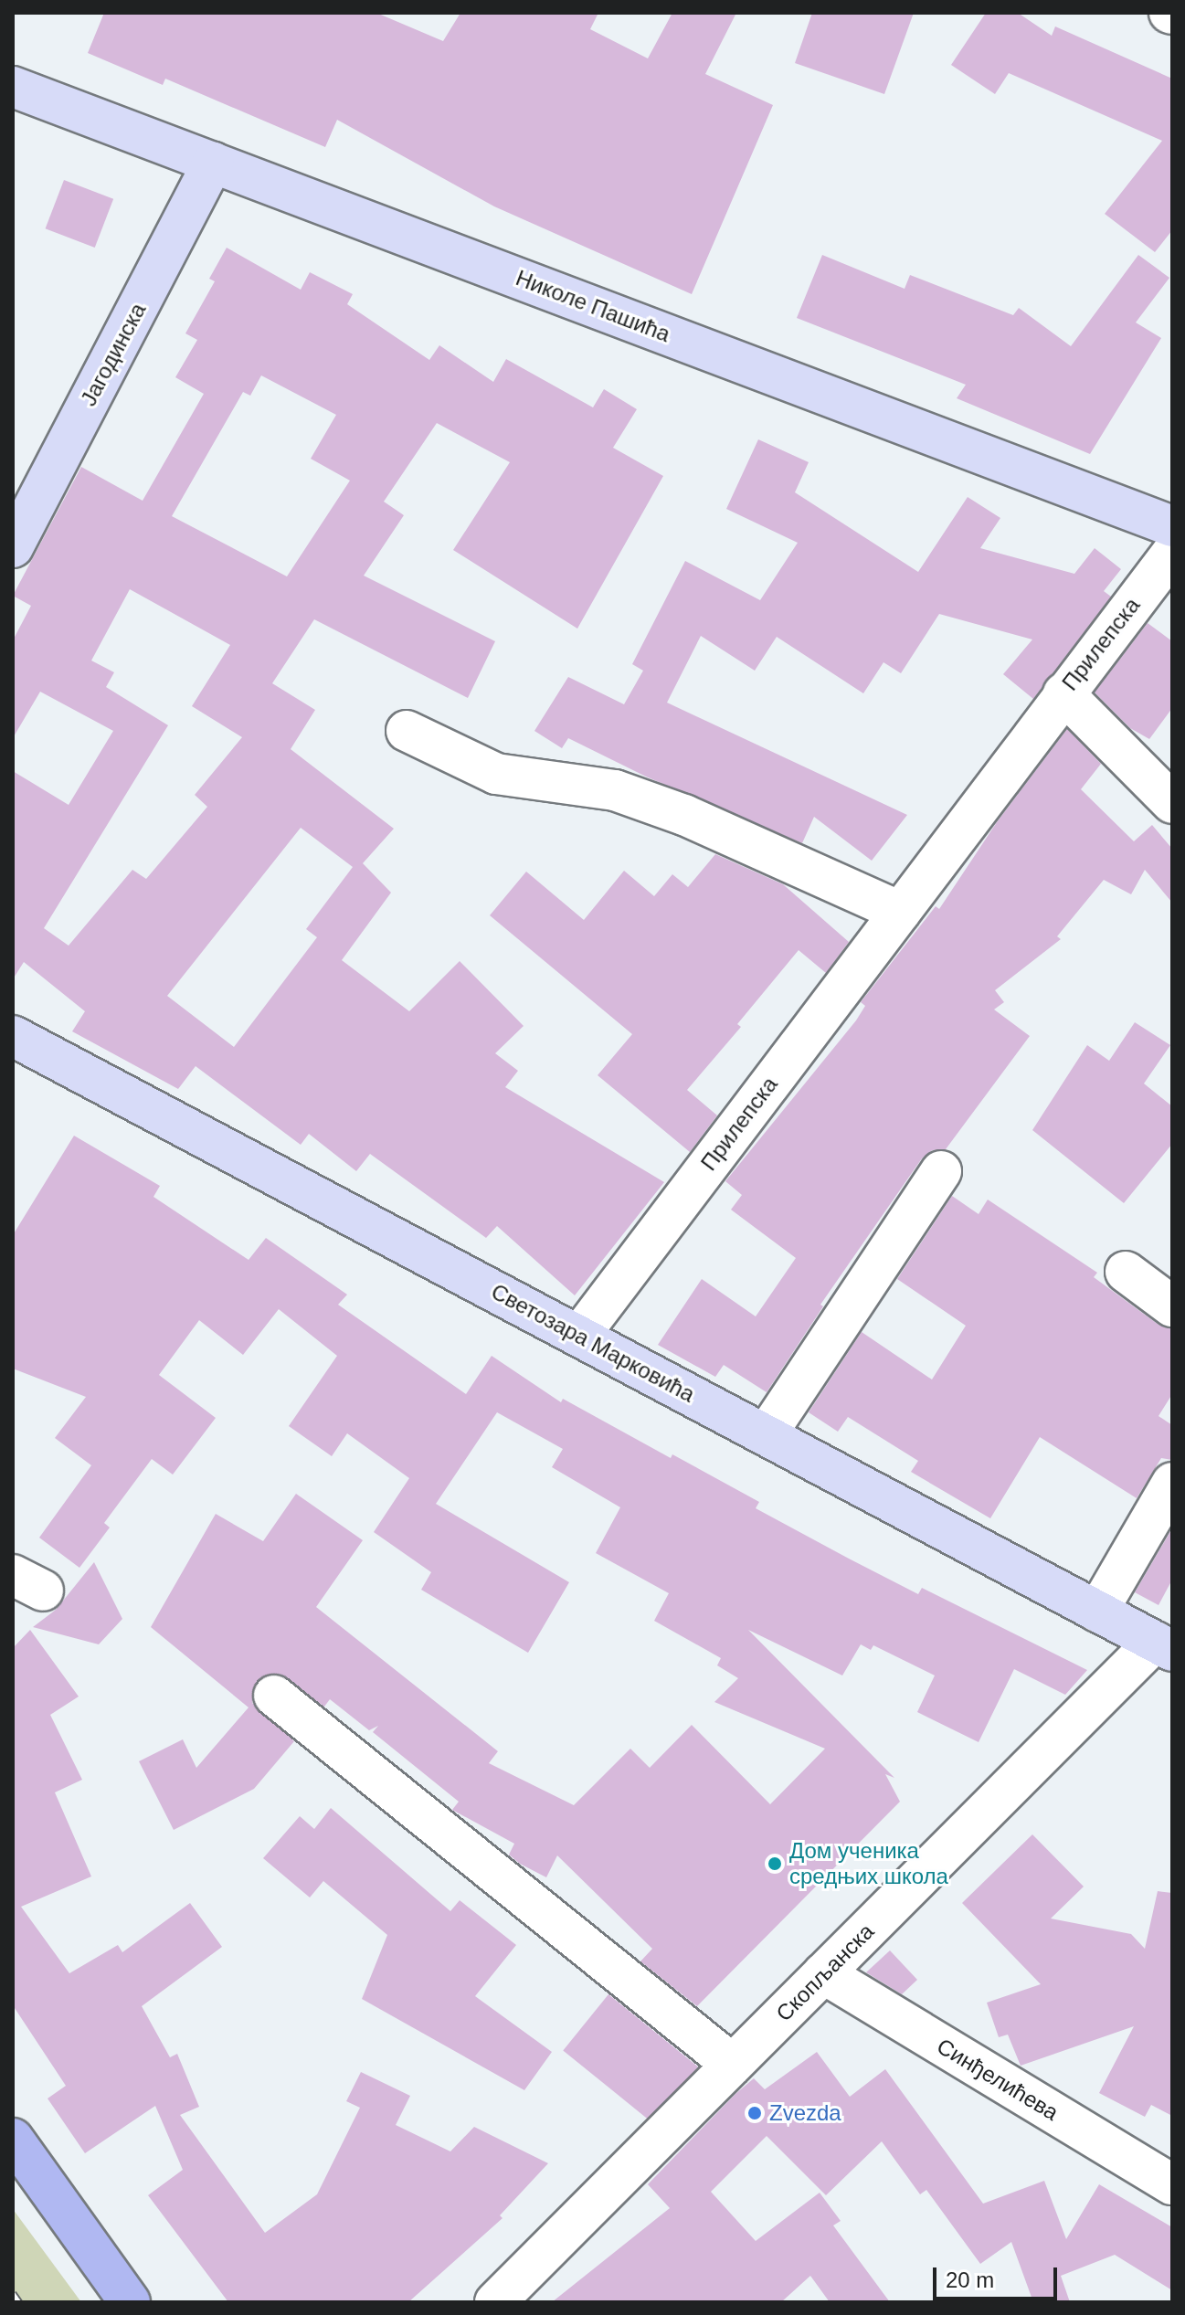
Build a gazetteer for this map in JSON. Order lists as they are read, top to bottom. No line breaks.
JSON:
{"streets":{"street":["Николе Пашића","Јагодинска","Прилепска","Светозара Марковића","Скопљанска","Синђелићева"]},"crossings":[["Николе Пашића","Јагодинска"],["Прилепска","Светозара Марковића"],["Светозара Марковића","Скопљанска"],["Скопљанска","Синђелићева"]],"places":["Дом ученика средњих школа","Zvezda"],"scale_bar":"20 m"}
